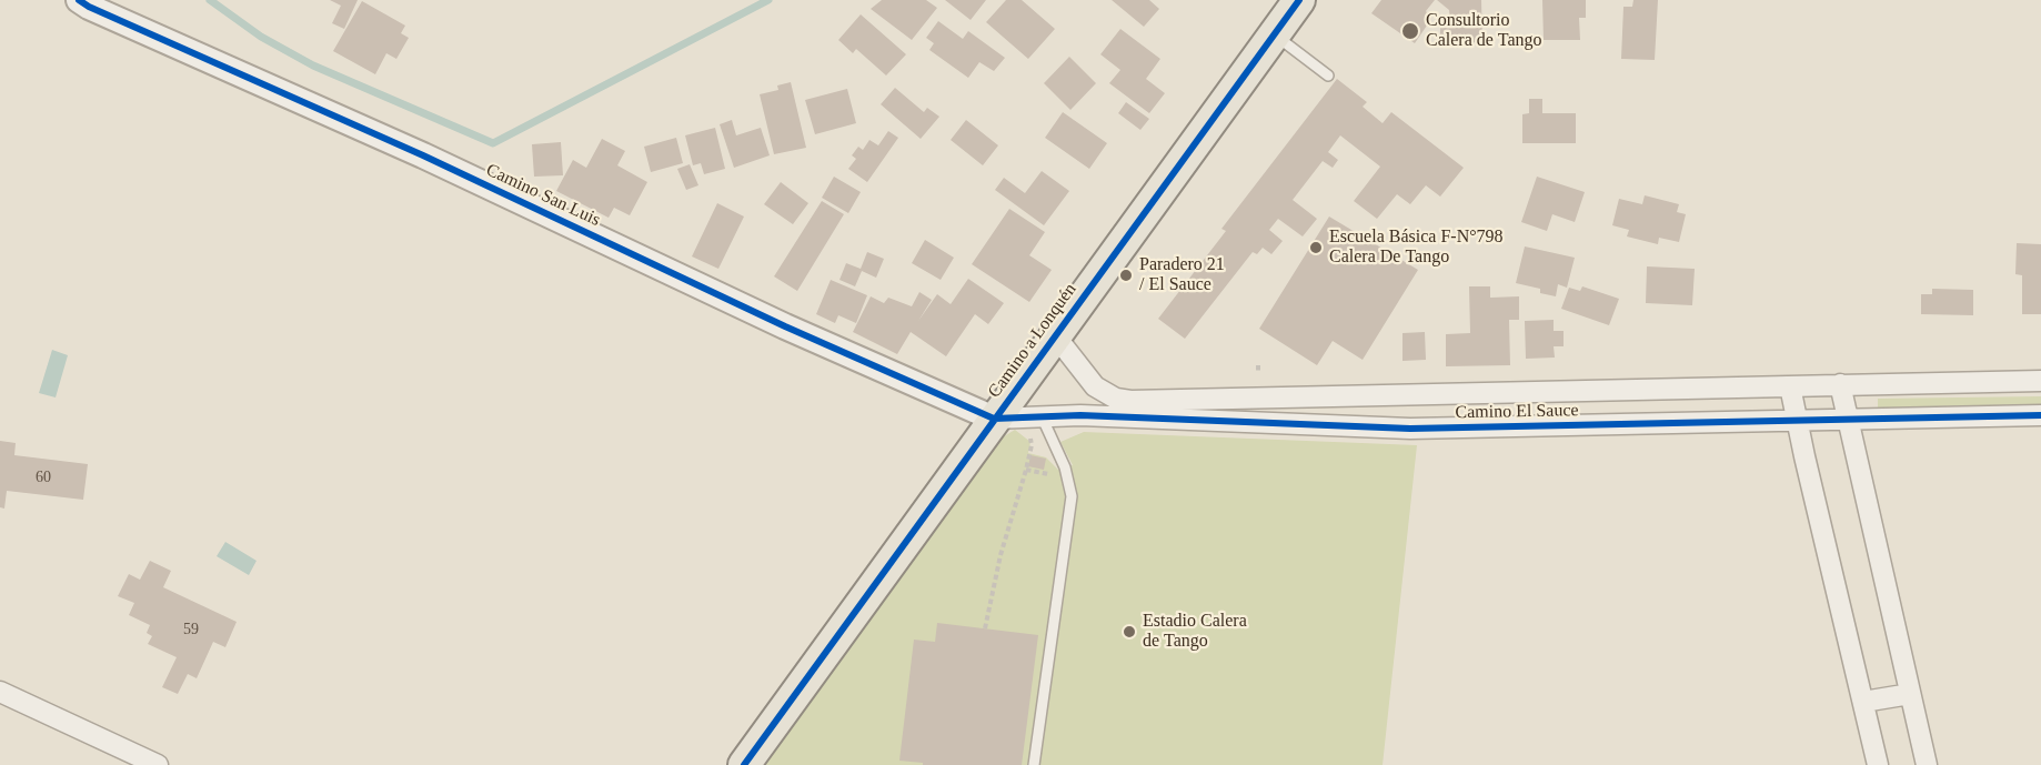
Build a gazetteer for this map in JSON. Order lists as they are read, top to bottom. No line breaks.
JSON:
{"streets":{"main road":["Camino a Lonquén"],"street":["Camino San Luis","Camino El Sauce"]},"crossings":[["Camino San Luis","Camino a Lonquén"],["Camino San Luis","Camino El Sauce"],["Camino a Lonquén","Camino El Sauce"]],"places":["Consultorio Calera de Tango","Escuela Básica F-N°798 Calera De Tango","Paradero 21 / El Sauce","Estadio Calera de Tango"],"house_numbers":["60","59"]}
